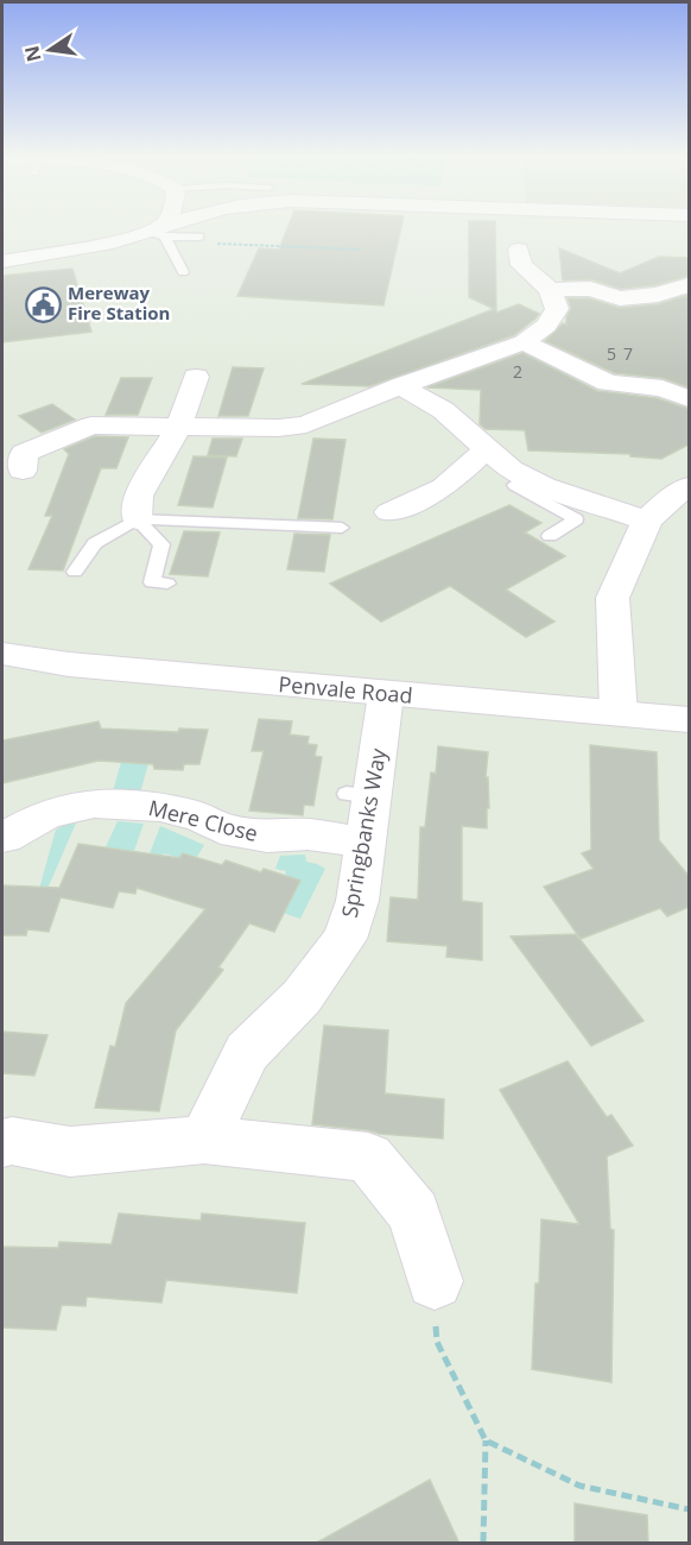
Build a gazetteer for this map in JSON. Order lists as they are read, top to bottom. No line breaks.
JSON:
{"streets":{"street":["Penvale Road","Mere Close","Springbanks Way"]},"crossings":[["Penvale Road","Springbanks Way"],["Mere Close","Springbanks Way"]],"places":{"public building":["Mereway Fire Station"]},"house_numbers":["5","7","2"],"north":"left"}
